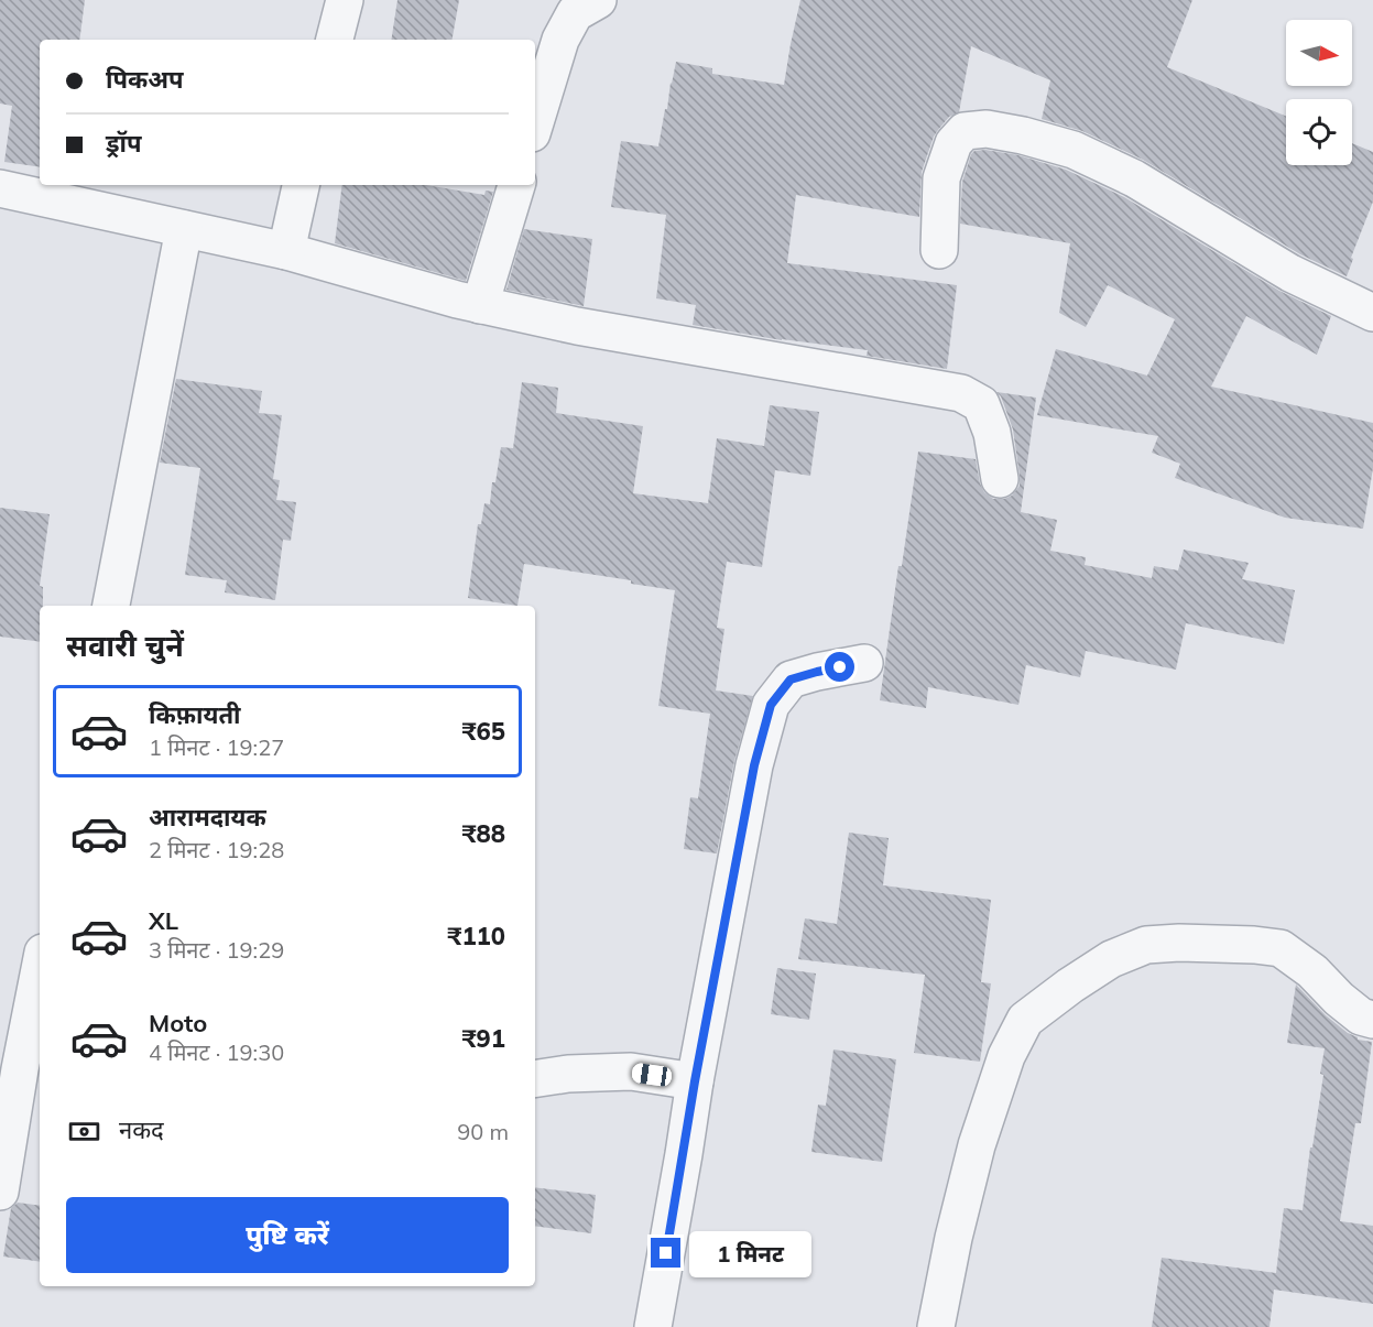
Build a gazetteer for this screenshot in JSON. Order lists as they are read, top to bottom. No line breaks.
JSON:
{"north":"right","page":{"banner":["पिकअप","ड्रॉप"],"heading":"सवारी चुनें","list":[{"name":"किफ़ायती","note":"1 मिनट · 19:27","value":"₹65"},{"name":"आरामदायक","note":"2 मिनट · 19:28","value":"₹88"},{"name":"XL","note":"3 मिनट · 19:29","value":"₹110"},{"name":"Moto","note":"4 मिनट · 19:30","value":"₹91"}],"pay":["नकद","90 m"],"buttons":"पुष्टि करें","bubble":"1 मिनट"}}
